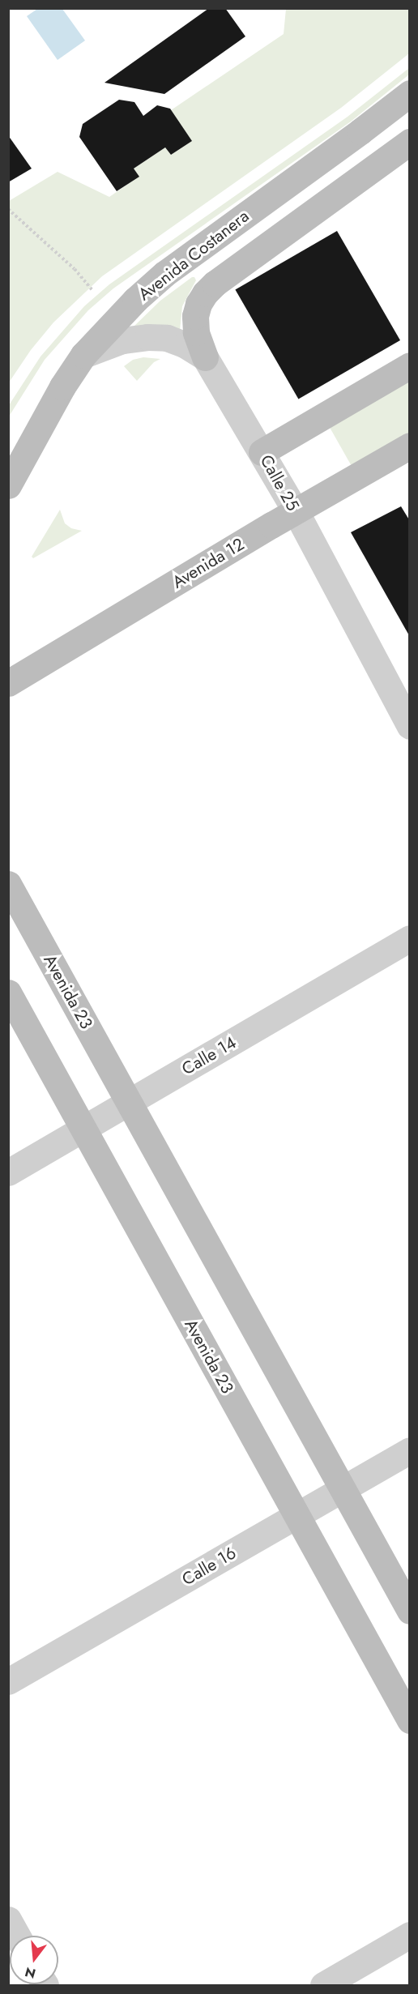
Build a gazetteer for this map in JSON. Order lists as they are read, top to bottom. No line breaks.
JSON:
{"streets":{"main road":["Avenida Costanera","Avenida 12","Avenida 23"],"street":["Calle 25","Calle 14","Calle 16"]},"crossings":[["Avenida Costanera","Calle 25"],["Calle 25","Avenida 12"],["Avenida 23","Calle 14"],["Avenida 23","Calle 16"]],"north":"bottom"}
